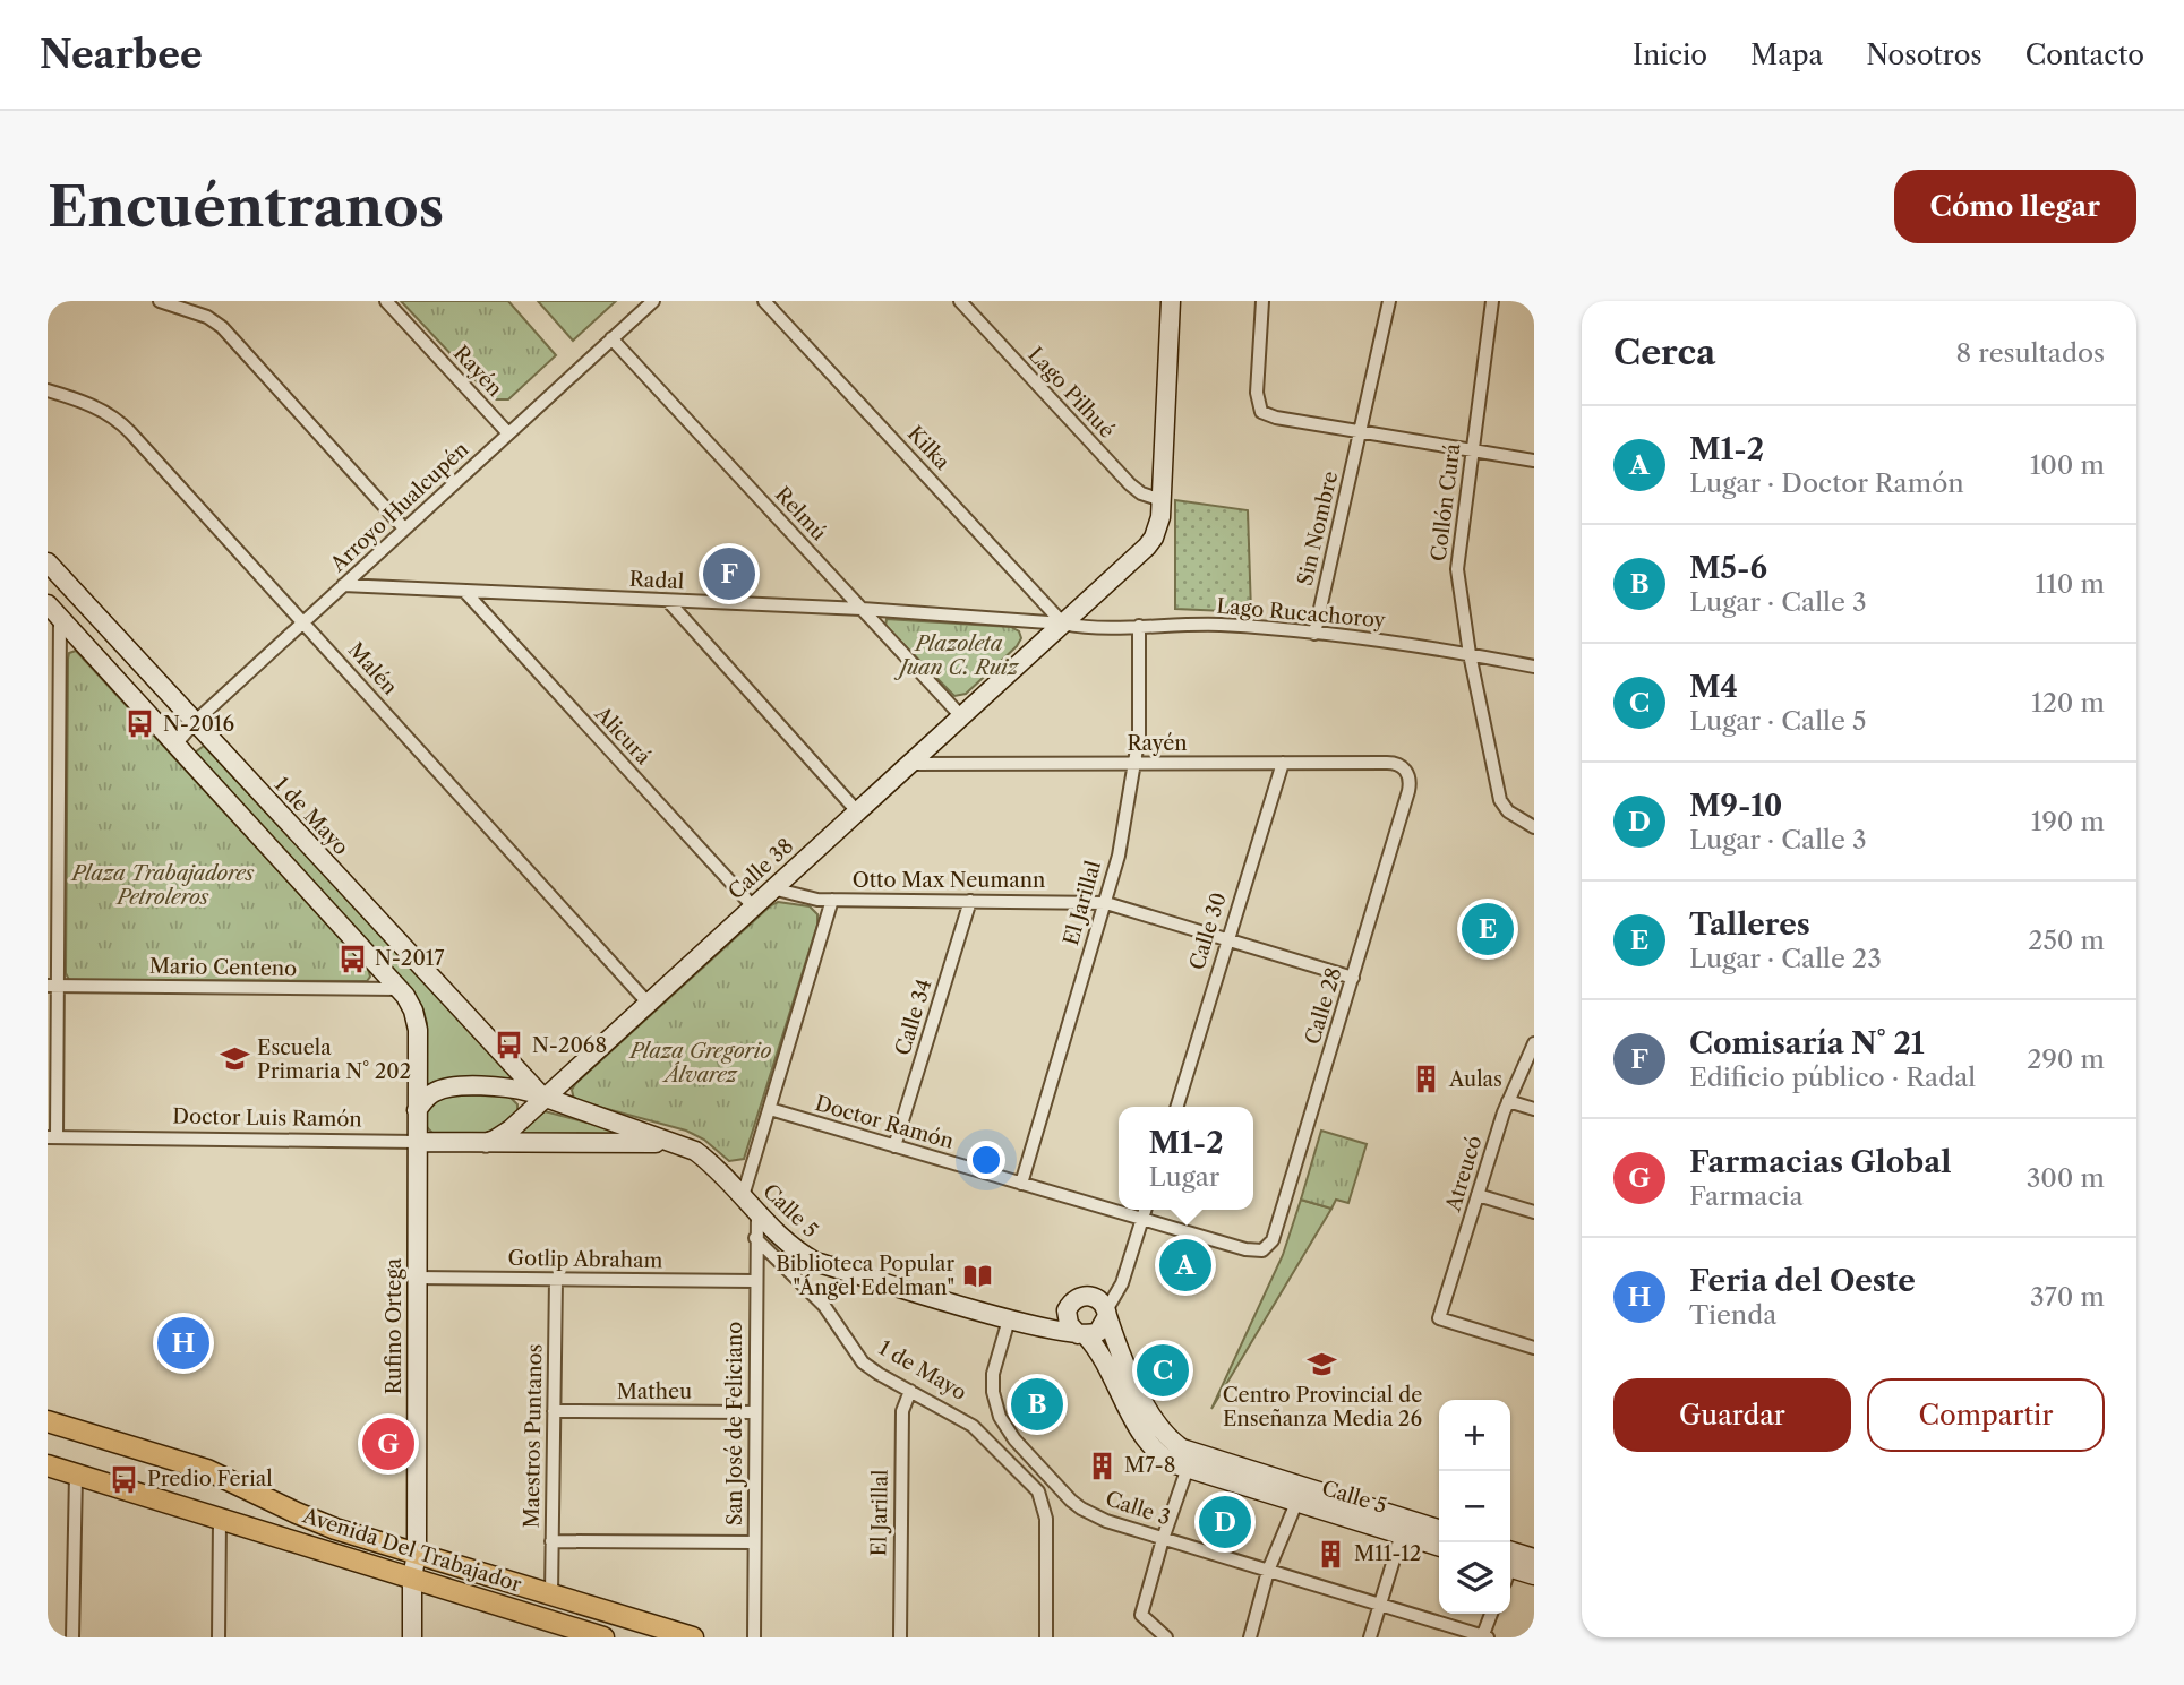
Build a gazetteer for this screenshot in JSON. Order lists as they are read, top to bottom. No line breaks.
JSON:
{"streets":{"main road":["Avenida Del Trabajador"],"street":["Rayén","Lago Pilhué","Kilka","Collón Curá","Arroyo Hualcupén","Relmú","Sin Nombre","Radal","Lago Rucachoroy","Malén","Alicurá","1 de Mayo","Calle 38","Otto Max Neumann","El Jarillal","Calle 30","Mario Centeno","Calle 28","Calle 34","Doctor Luis Ramón","Doctor Ramón","Atreucó","Calle 5","Gotlip Abraham","Rufino Ortega","Matheu","San José de Feliciano","Maestros Puntanos","Calle 3"]},"crossings":[["Rayén","Arroyo Hualcupén"],["Rayén","Calle 38"],["Rayén","El Jarillal"],["Rayén","Calle 30"],["Rayén","Calle 28"],["Kilka","Radal"],["Kilka","Lago Rucachoroy"],["Kilka","Calle 38"],["Collón Curá","Lago Rucachoroy"],["Arroyo Hualcupén","Relmú"],["Arroyo Hualcupén","Radal"],["Arroyo Hualcupén","Malén"],["Arroyo Hualcupén","1 de Mayo"],["Relmú","Radal"],["Relmú","Calle 38"],["Sin Nombre","Lago Rucachoroy"],["Radal","Lago Rucachoroy"],["Radal","Alicurá"],["Radal","Calle 38"],["Lago Rucachoroy","Calle 38"],["Lago Rucachoroy","El Jarillal"],["Malén","Calle 38"],["Alicurá","Calle 38"],["1 de Mayo","Calle 38"],["1 de Mayo","El Jarillal"],["1 de Mayo","Calle 5"],["1 de Mayo","San José de Feliciano"],["Calle 38","Otto Max Neumann"],["Calle 38","Doctor Luis Ramón"],["Calle 38","Calle 5"],["Otto Max Neumann","El Jarillal"],["Otto Max Neumann","Calle 30"],["Otto Max Neumann","Calle 28"],["Otto Max Neumann","Calle 34"],["El Jarillal","Doctor Ramón"],["Calle 28","Doctor Ramón"],["Calle 34","Doctor Ramón"],["Doctor Luis Ramón","Calle 5"],["Doctor Luis Ramón","Rufino Ortega"],["Calle 5","Rufino Ortega"],["Calle 5","San José de Feliciano"],["Calle 5","Calle 3"],["Gotlip Abraham","Rufino Ortega"],["Gotlip Abraham","San José de Feliciano"],["Gotlip Abraham","Maestros Puntanos"],["Rufino Ortega","Avenida Del Trabajador"],["Matheu","San José de Feliciano"],["Matheu","Maestros Puntanos"],["Maestros Puntanos","Avenida Del Trabajador"]],"parks":["Plazoleta Juan C. Ruiz","Plaza Trabajadores Petroleros","Plaza Gregorio Álvarez"],"places":{"bus stop":["N-2016","N-2017","N-2068","Predio Ferial"],"school or university":["Escuela Primaria N° 202","Centro Provincial de Enseñanza Media 26"],"building":["Aulas","M7-8","M11-12"],"library":["Biblioteca Popular \"Ángel Edelman\""]},"page":{"header":"Nearbee","nav":["Inicio","Mapa","Nosotros","Contacto"],"buttons":["Cómo llegar",["Guardar","Compartir"]],"title":"Encuéntranos","heading":["Cerca","8 resultados"],"list":[{"mark":"A","name":"M1-2","note":"Lugar · Doctor Ramón","value":"100 m"},{"mark":"B","name":"M5-6","note":"Lugar · Calle 3","value":"110 m"},{"mark":"C","name":"M4","note":"Lugar · Calle 5","value":"120 m"},{"mark":"D","name":"M9-10","note":"Lugar · Calle 3","value":"190 m"},{"mark":"E","name":"Talleres","note":"Lugar · Calle 23","value":"250 m"},{"mark":"F","name":"Comisaría N° 21","note":"Edificio público · Radal","value":"290 m"},{"mark":"G","name":"Farmacias Global","note":"Farmacia","value":"300 m"},{"mark":"H","name":"Feria del Oeste","note":"Tienda","value":"370 m"}],"pins":["F","E","A","H","C","B","G","D"],"popup":["M1-2","Lugar"],"map_buttons":["+","−"]}}
